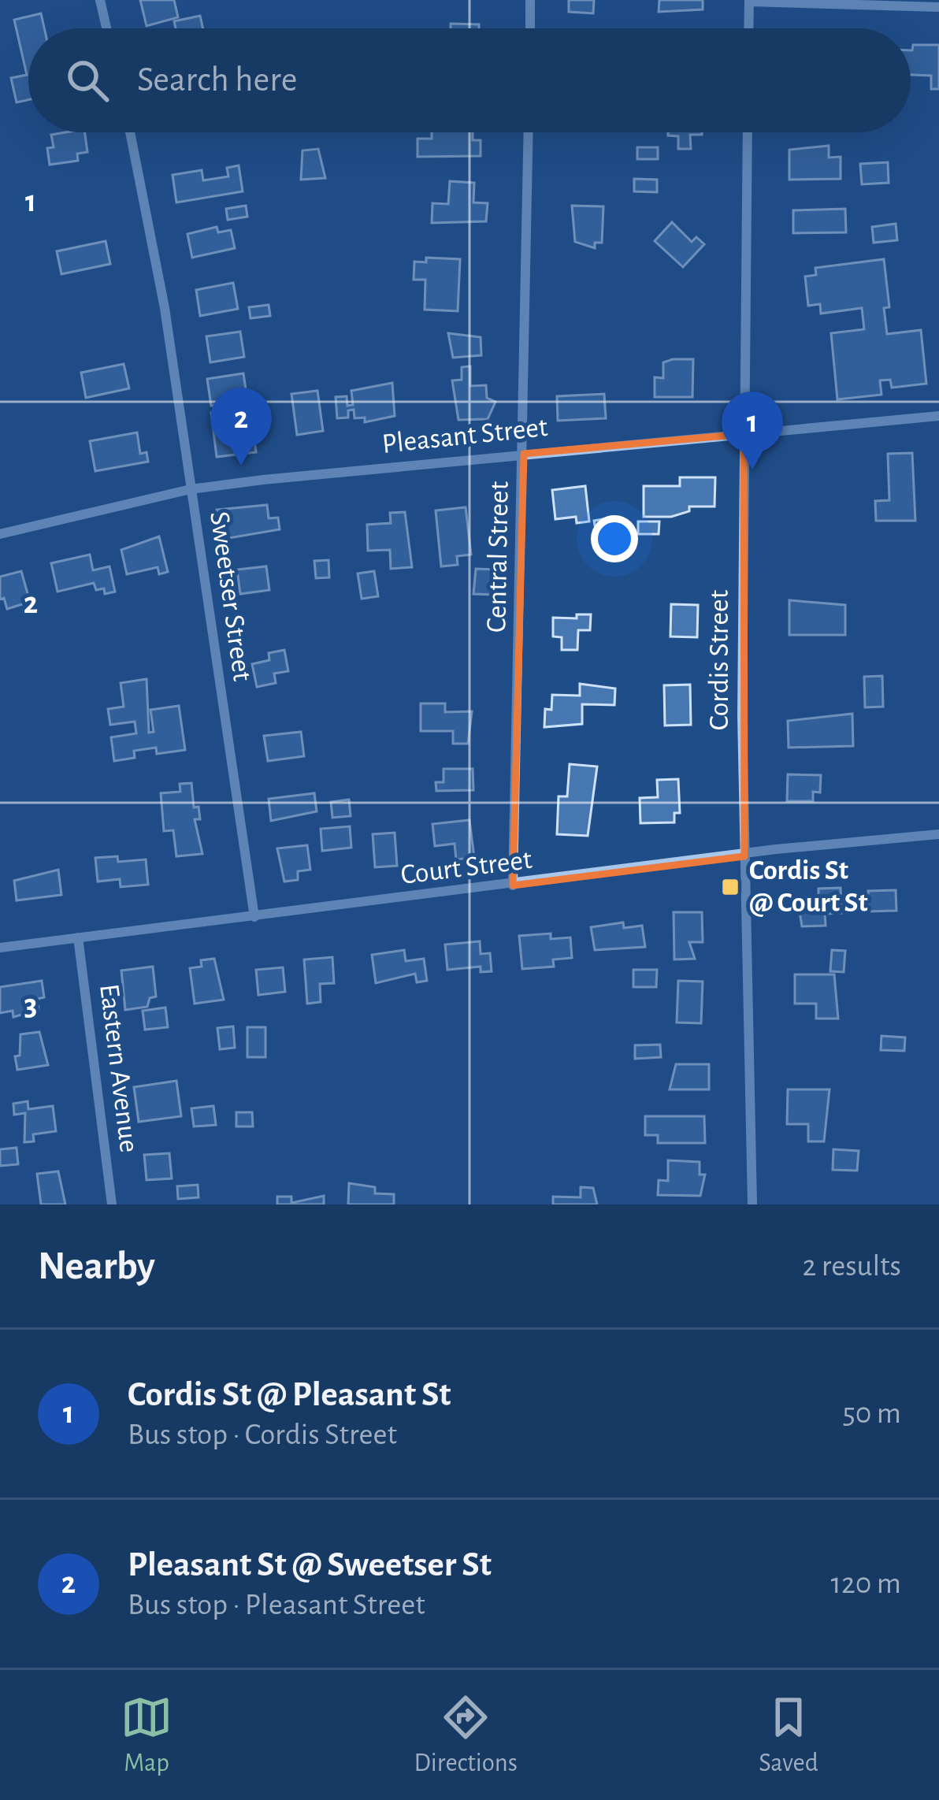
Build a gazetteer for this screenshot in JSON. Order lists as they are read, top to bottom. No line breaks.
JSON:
{"streets":{"street":["Pleasant Street","Central Street","Sweetser Street","Cordis Street","Court Street","Eastern Avenue"]},"crossings":[["Pleasant Street","Central Street"],["Pleasant Street","Sweetser Street"],["Pleasant Street","Cordis Street"],["Central Street","Court Street"],["Sweetser Street","Court Street"],["Cordis Street","Court Street"],["Court Street","Eastern Avenue"]],"places":{"transit":["Cordis St @ Court St"]},"page":{"search":"Search here","pins":["2","1"],"heading":["Nearby","2 results"],"list":[{"mark":"1","name":"Cordis St @ Pleasant St","note":"Bus stop · Cordis Street","value":"50 m"},{"mark":"2","name":"Pleasant St @ Sweetser St","note":"Bus stop · Pleasant Street","value":"120 m"}],"nav":["Map","Directions","Saved"]},"grid":{"rows":["1","2","3"]}}
